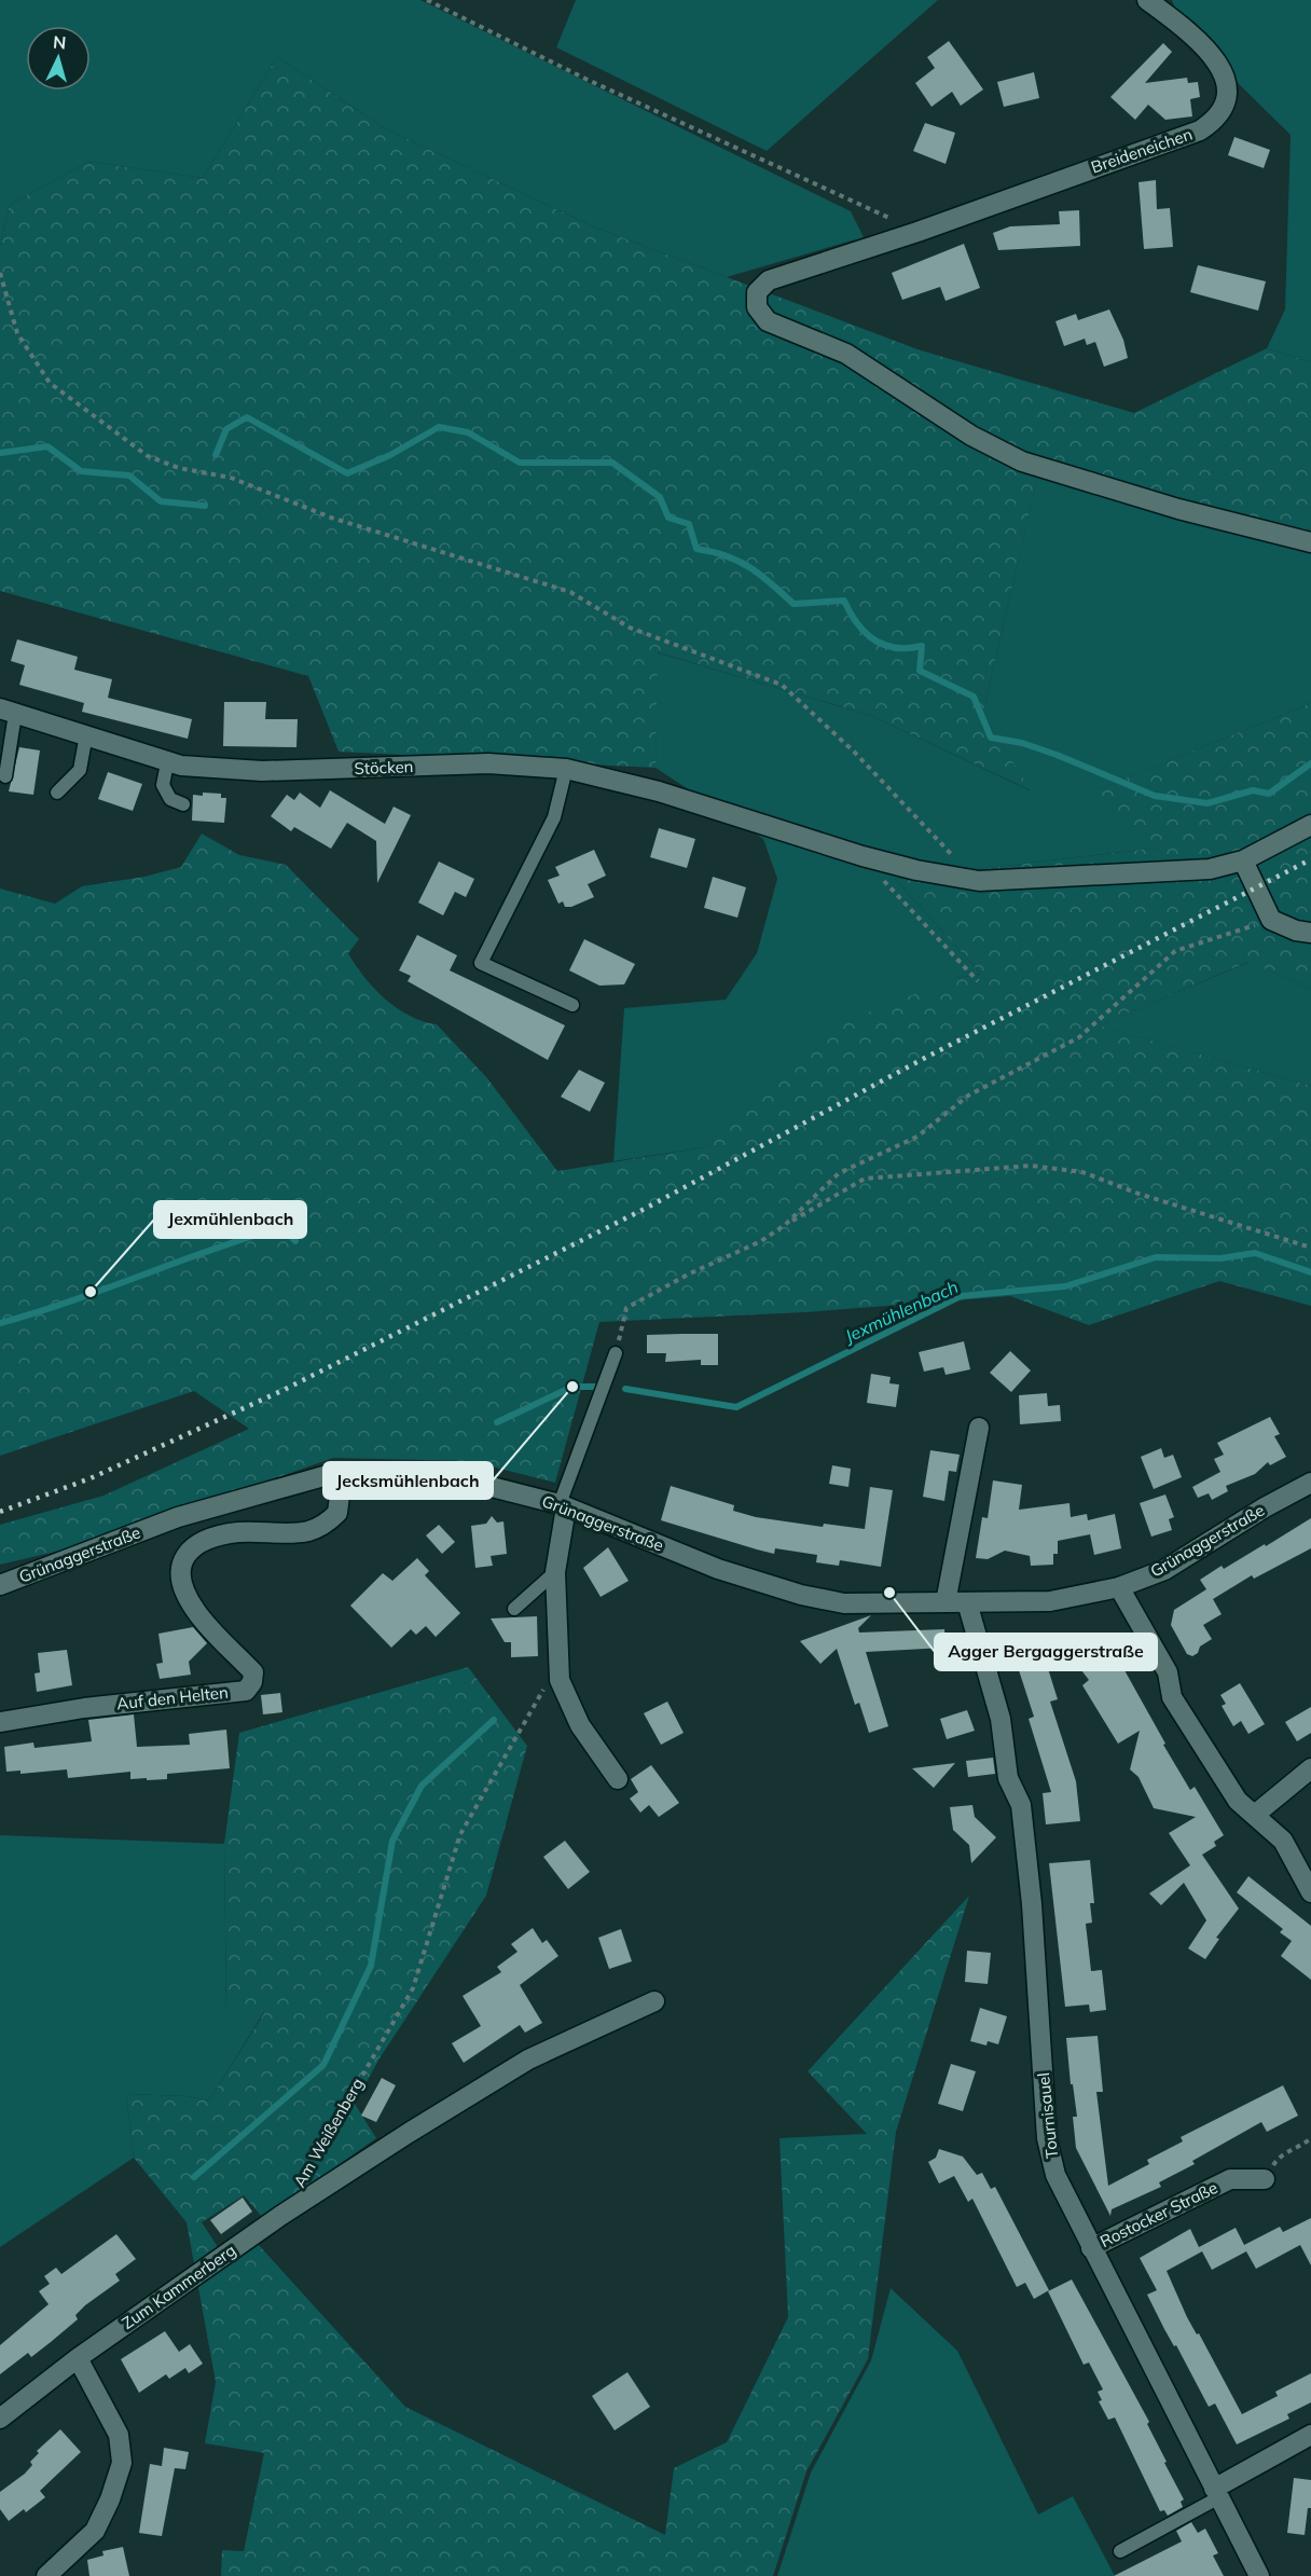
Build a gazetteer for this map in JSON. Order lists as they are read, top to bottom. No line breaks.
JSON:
{"streets":{"street":["Breideneichen","Stöcken","Grünaggerstraße","Auf den Helten","Tournisauel","Am Weißenberg","Rostocker Straße","Zum Kammerberg"]},"crossings":[["Grünaggerstraße","Auf den Helten"],["Grünaggerstraße","Tournisauel"],["Tournisauel","Rostocker Straße"],["Am Weißenberg","Zum Kammerberg"]],"water":["Jexmühlenbach"],"places":["Jexmühlenbach","Jecksmühlenbach","Agger Bergaggerstraße"],"north":"top"}
